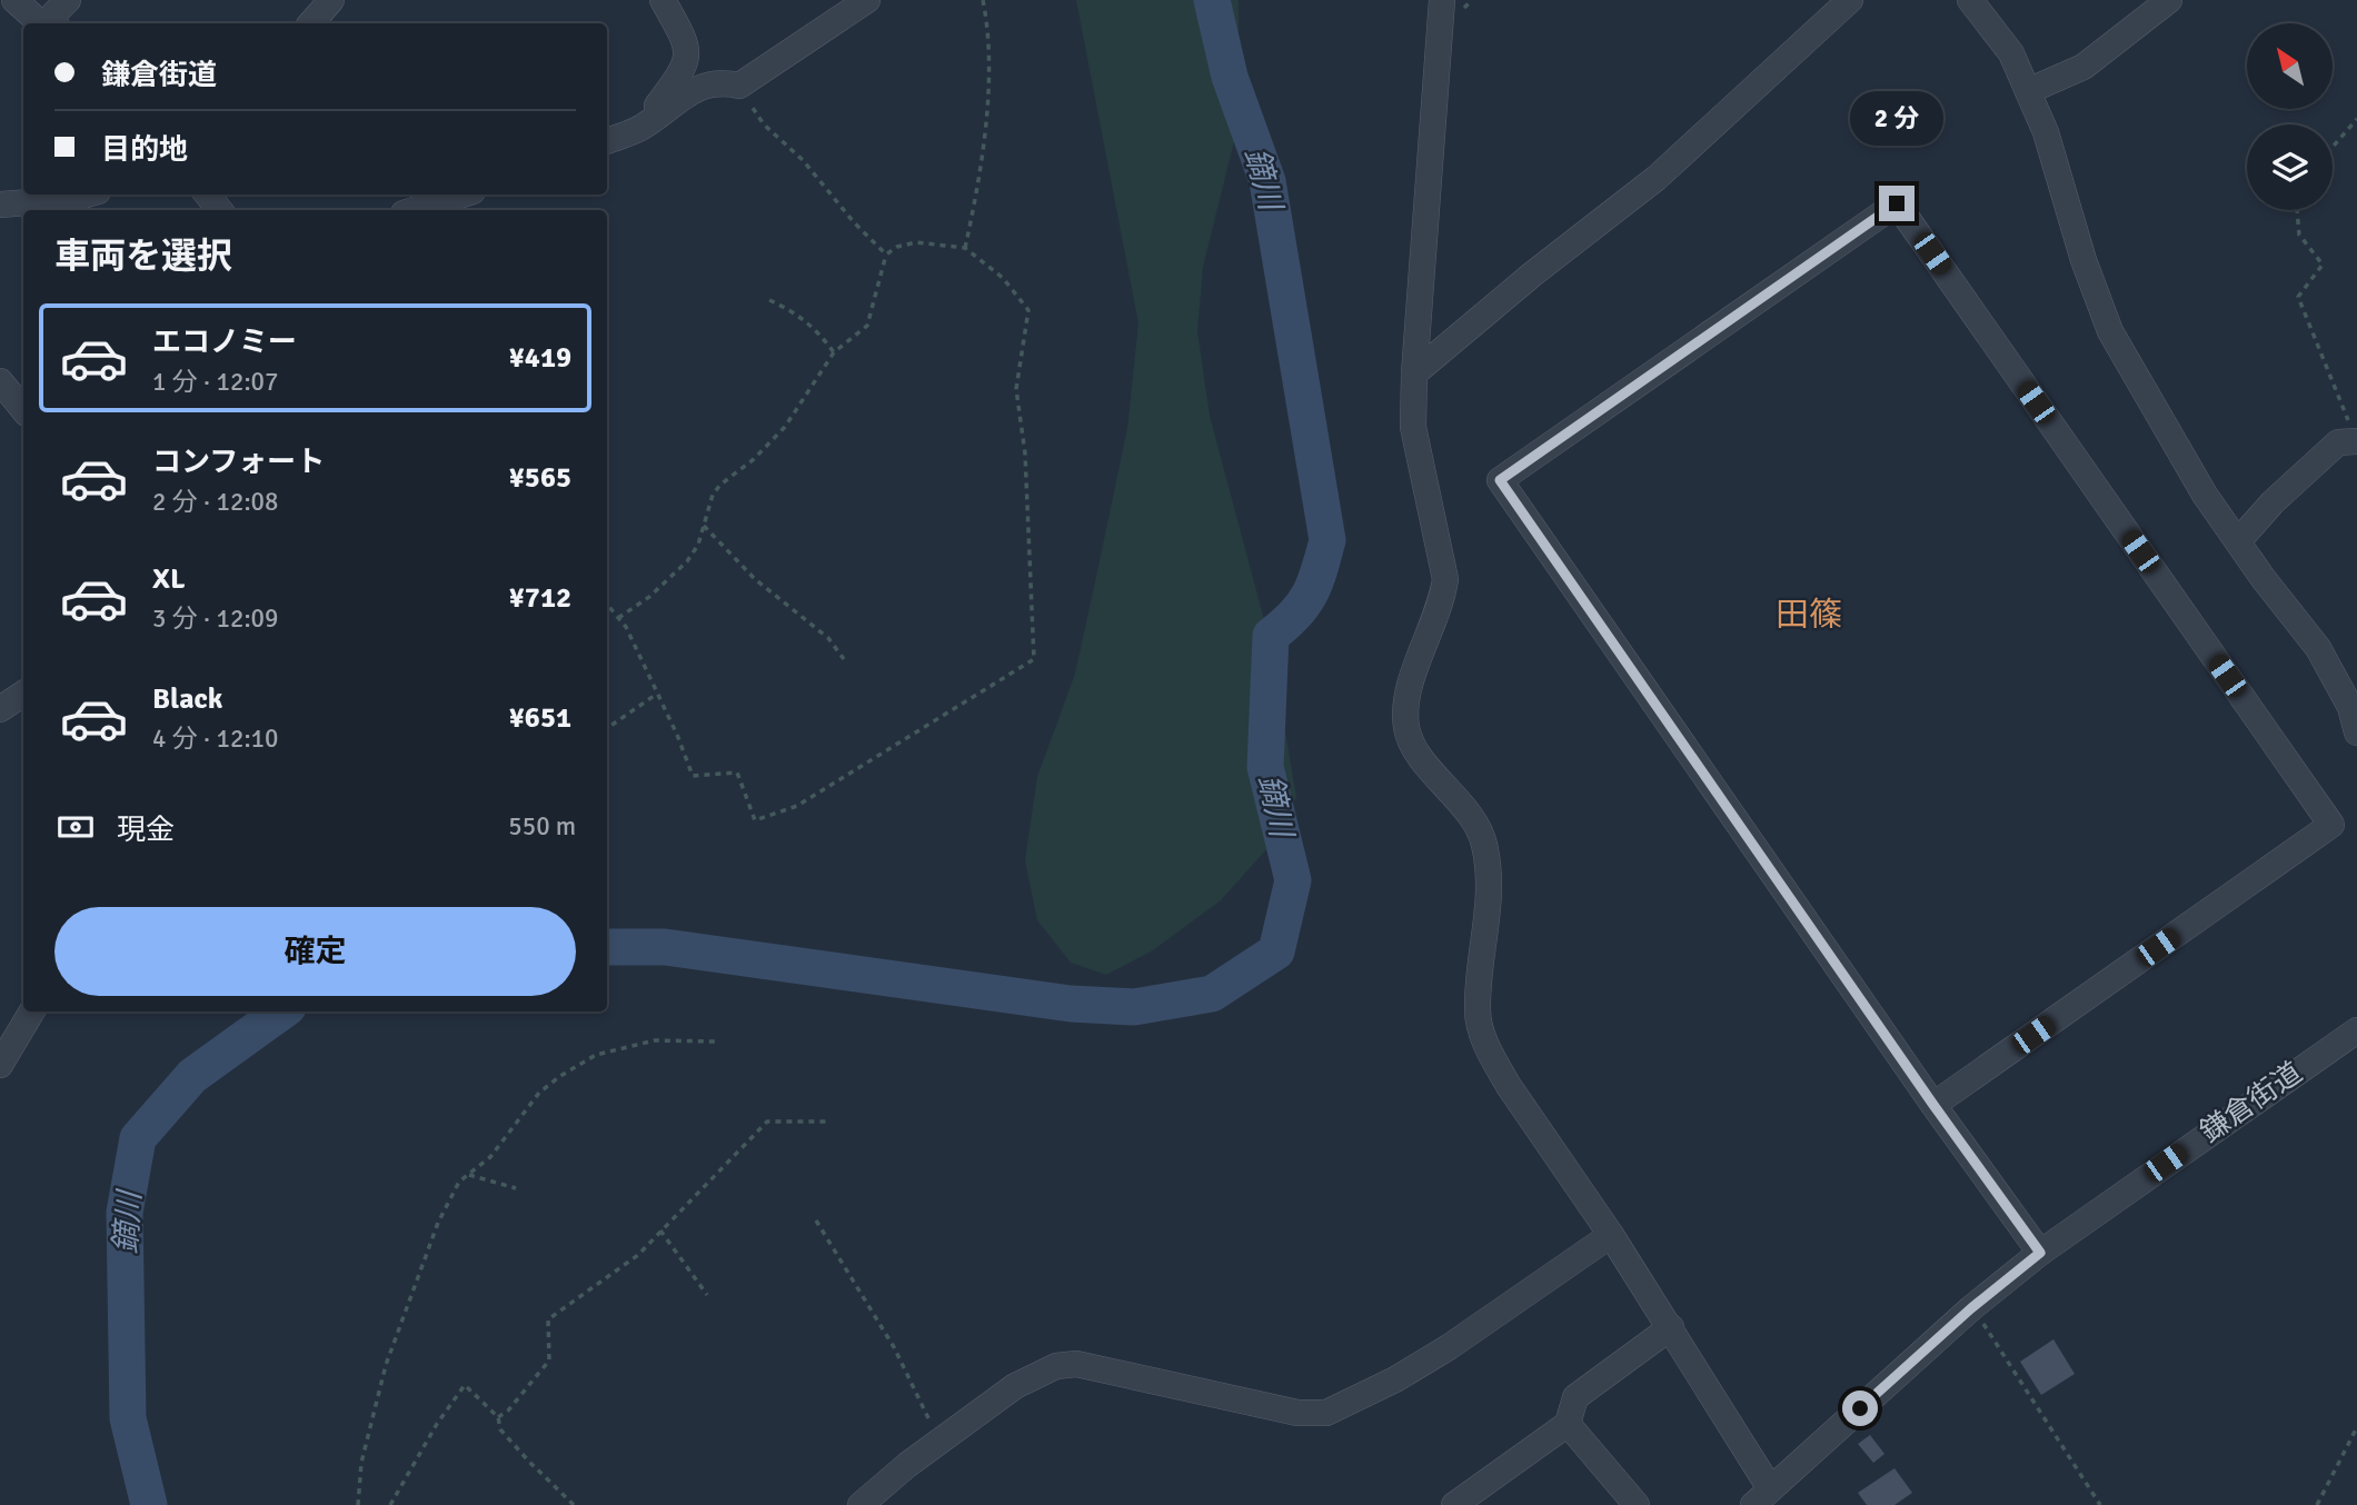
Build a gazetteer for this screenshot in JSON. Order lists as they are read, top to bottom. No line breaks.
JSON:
{"streets":{"street":["鎌倉街道"]},"districts":["田篠"],"water":["鏑川"],"north":"top left","page":{"banner":["鎌倉街道","目的地"],"bubble":"2 分","heading":"車両を選択","list":[{"name":"エコノミー","note":"1 分 · 12:07","value":"¥419"},{"name":"コンフォート","note":"2 分 · 12:08","value":"¥565"},{"name":"XL","note":"3 分 · 12:09","value":"¥712"},{"name":"Black","note":"4 分 · 12:10","value":"¥651"}],"pay":["現金","550 m"],"buttons":"確定"}}
